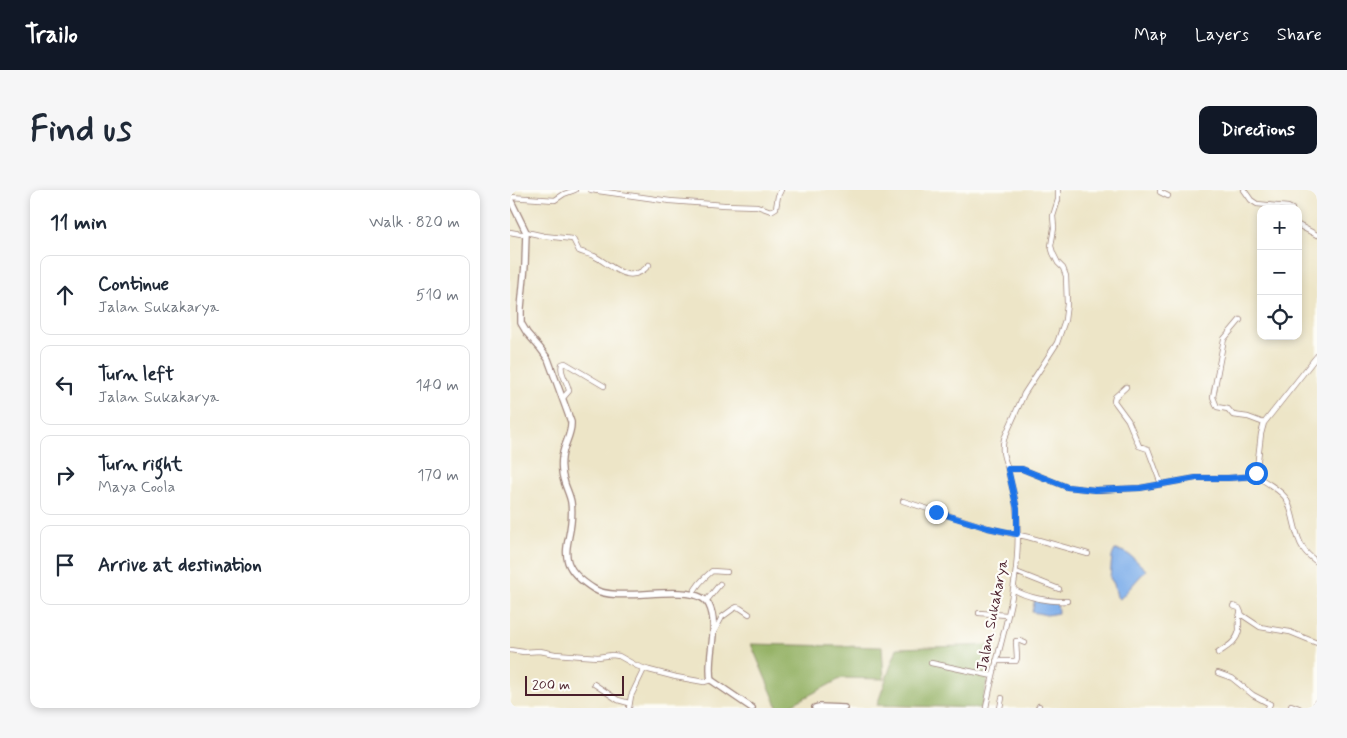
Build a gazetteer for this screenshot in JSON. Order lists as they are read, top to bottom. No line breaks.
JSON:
{"streets":{"street":["Jalan Sukakarya"]},"scale_bar":"200 m","page":{"header":"Trailo","nav":["Map","Layers","Share"],"buttons":"Directions","title":"Find us","heading":["11 min","Walk · 820 m"],"map_buttons":["+","−"],"list":[["Continue","Jalan Sukakarya","510 m"],["Turn left","Jalan Sukakarya","140 m"],["Turn right","Maya Coola","170 m"],"Arrive at destination"],"scale":"200 m"}}
